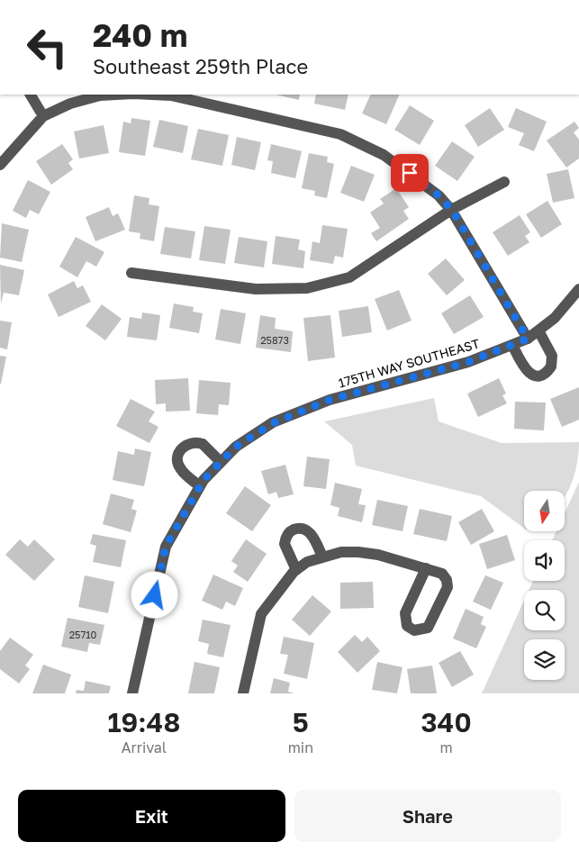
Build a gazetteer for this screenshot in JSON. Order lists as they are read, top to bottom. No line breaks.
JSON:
{"streets":{"street":["175TH WAY SOUTHEAST"]},"house_numbers":["25873","25710"],"north":"bottom","page":{"turn":["240 m","Southeast 259th Place"],"eta":["19:48","Arrival","5","min","340","m"],"buttons":["Exit","Share"]}}
